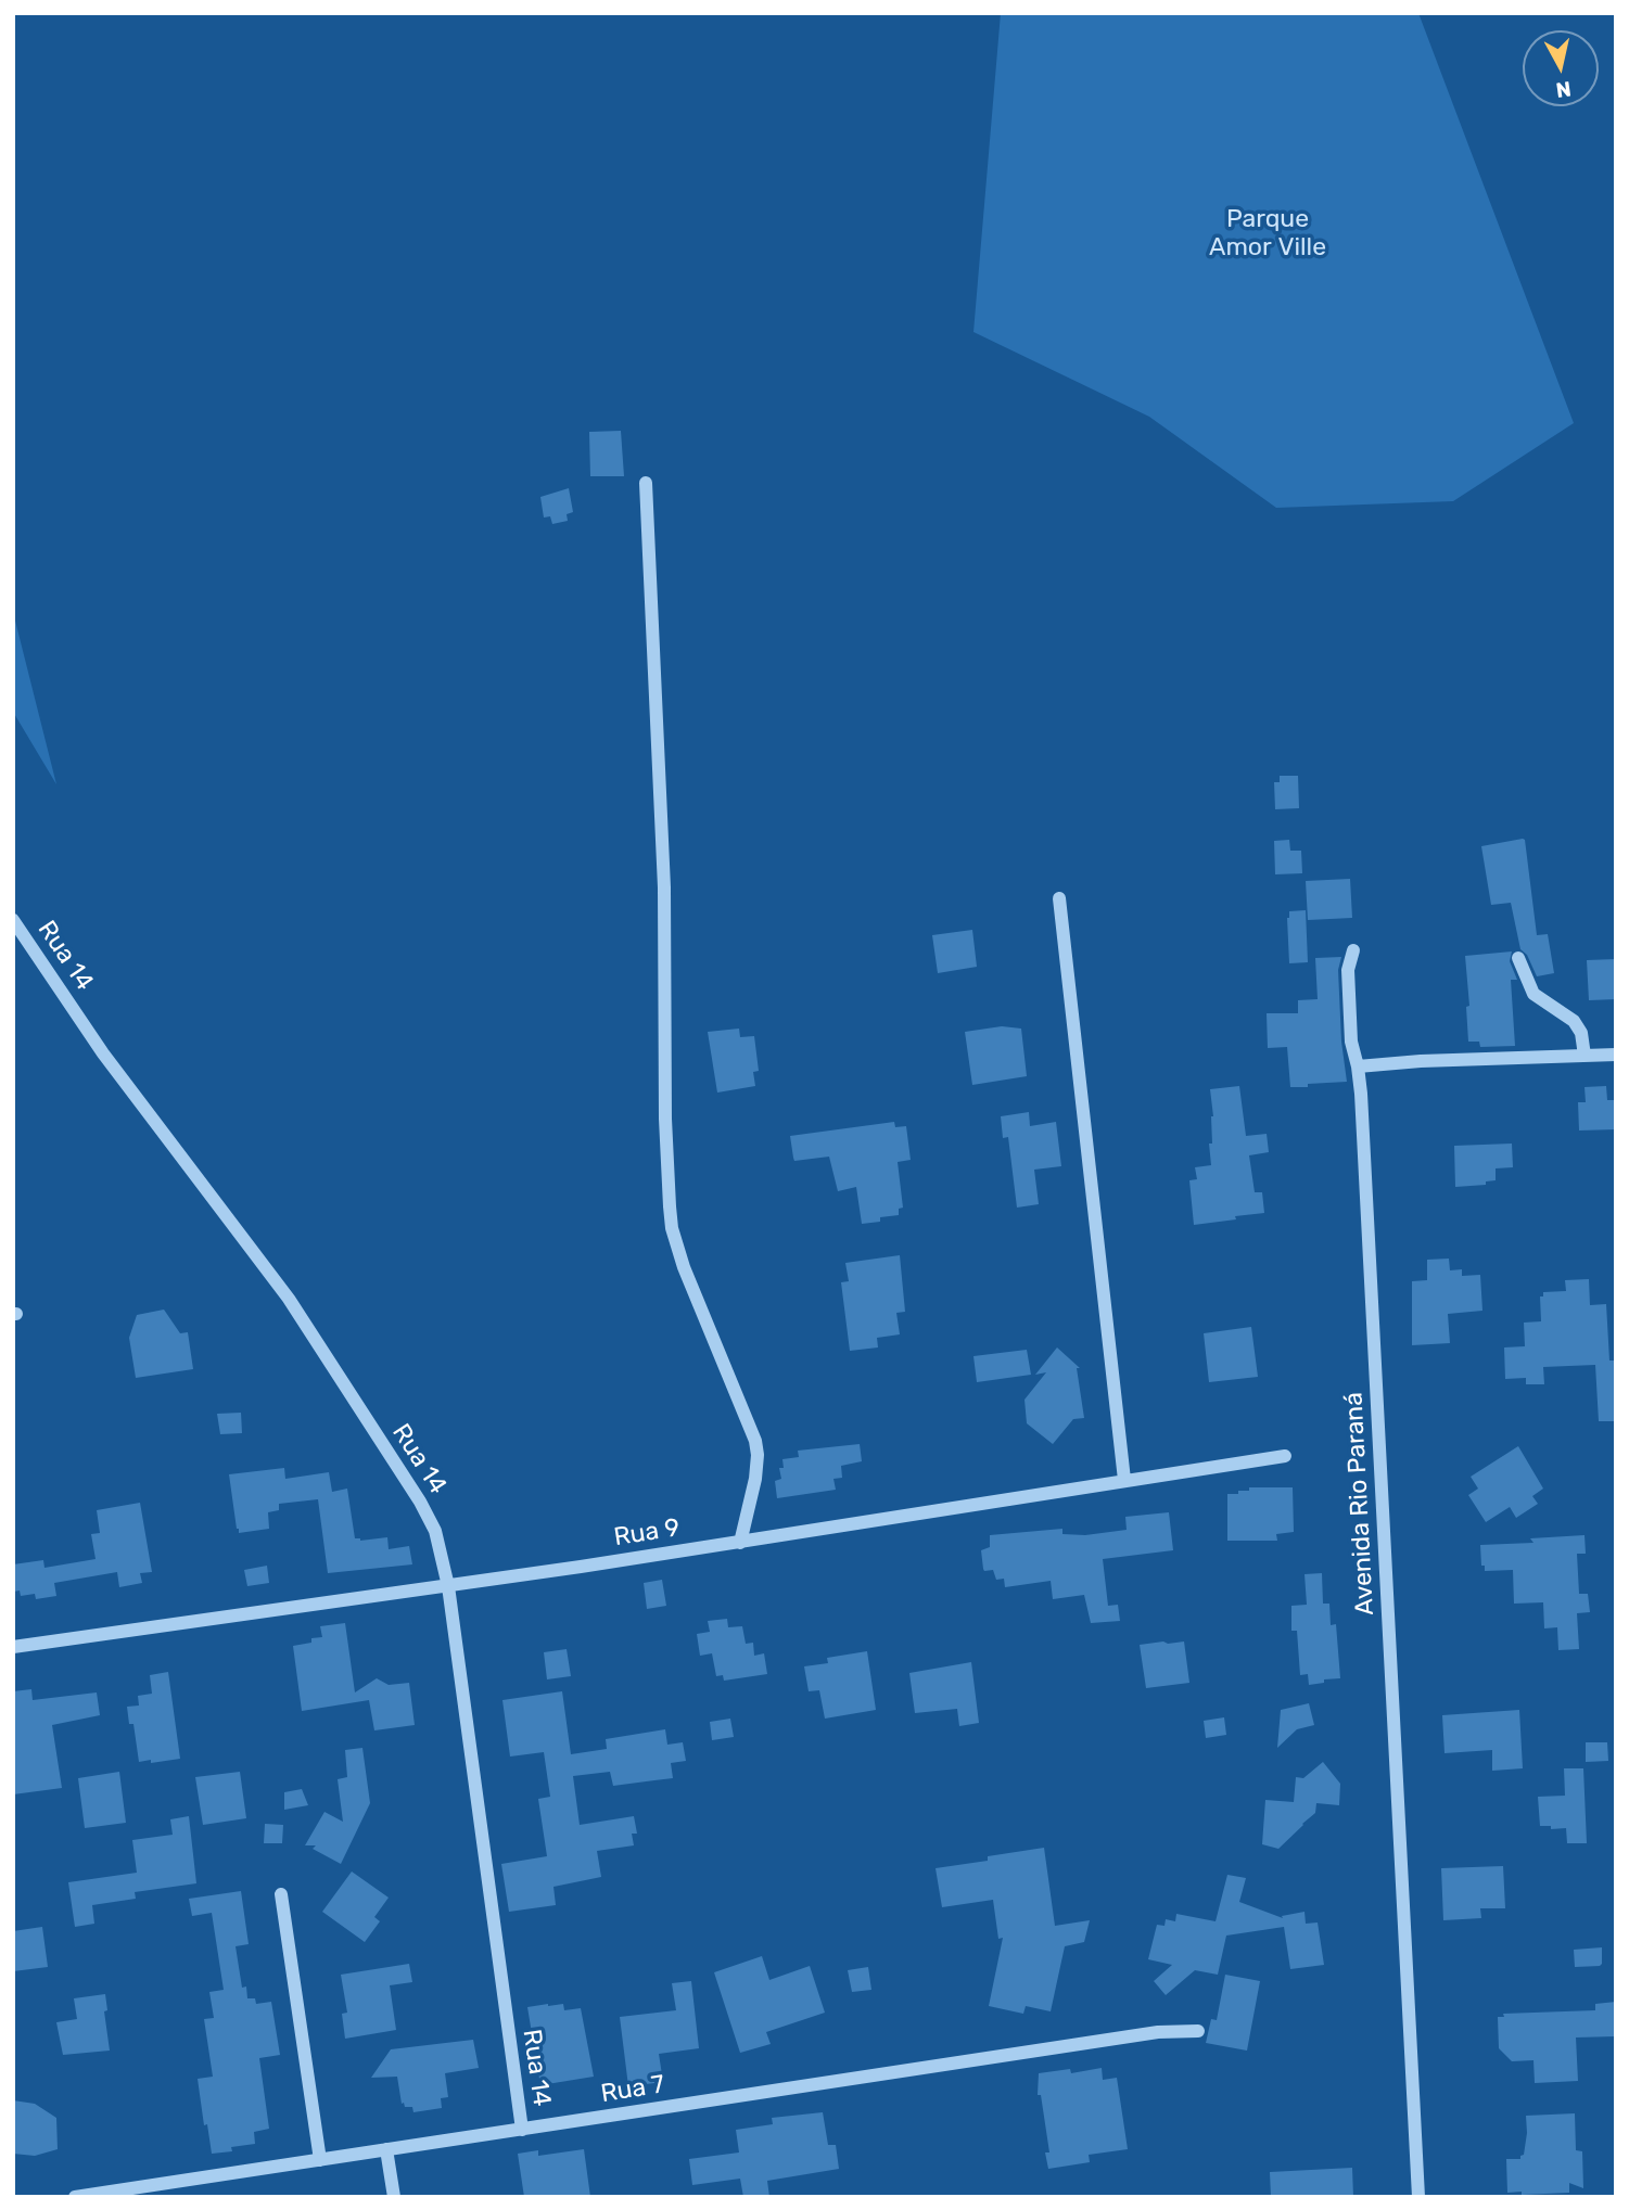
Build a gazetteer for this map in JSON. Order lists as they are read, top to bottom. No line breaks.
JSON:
{"streets":{"street":["Rua 14","Avenida Rio Paraná","Rua 9","Rua 7"]},"crossings":[["Rua 14","Rua 9"],["Rua 14","Rua 7"]],"parks":["Parque Amor Ville"],"north":"bottom"}
